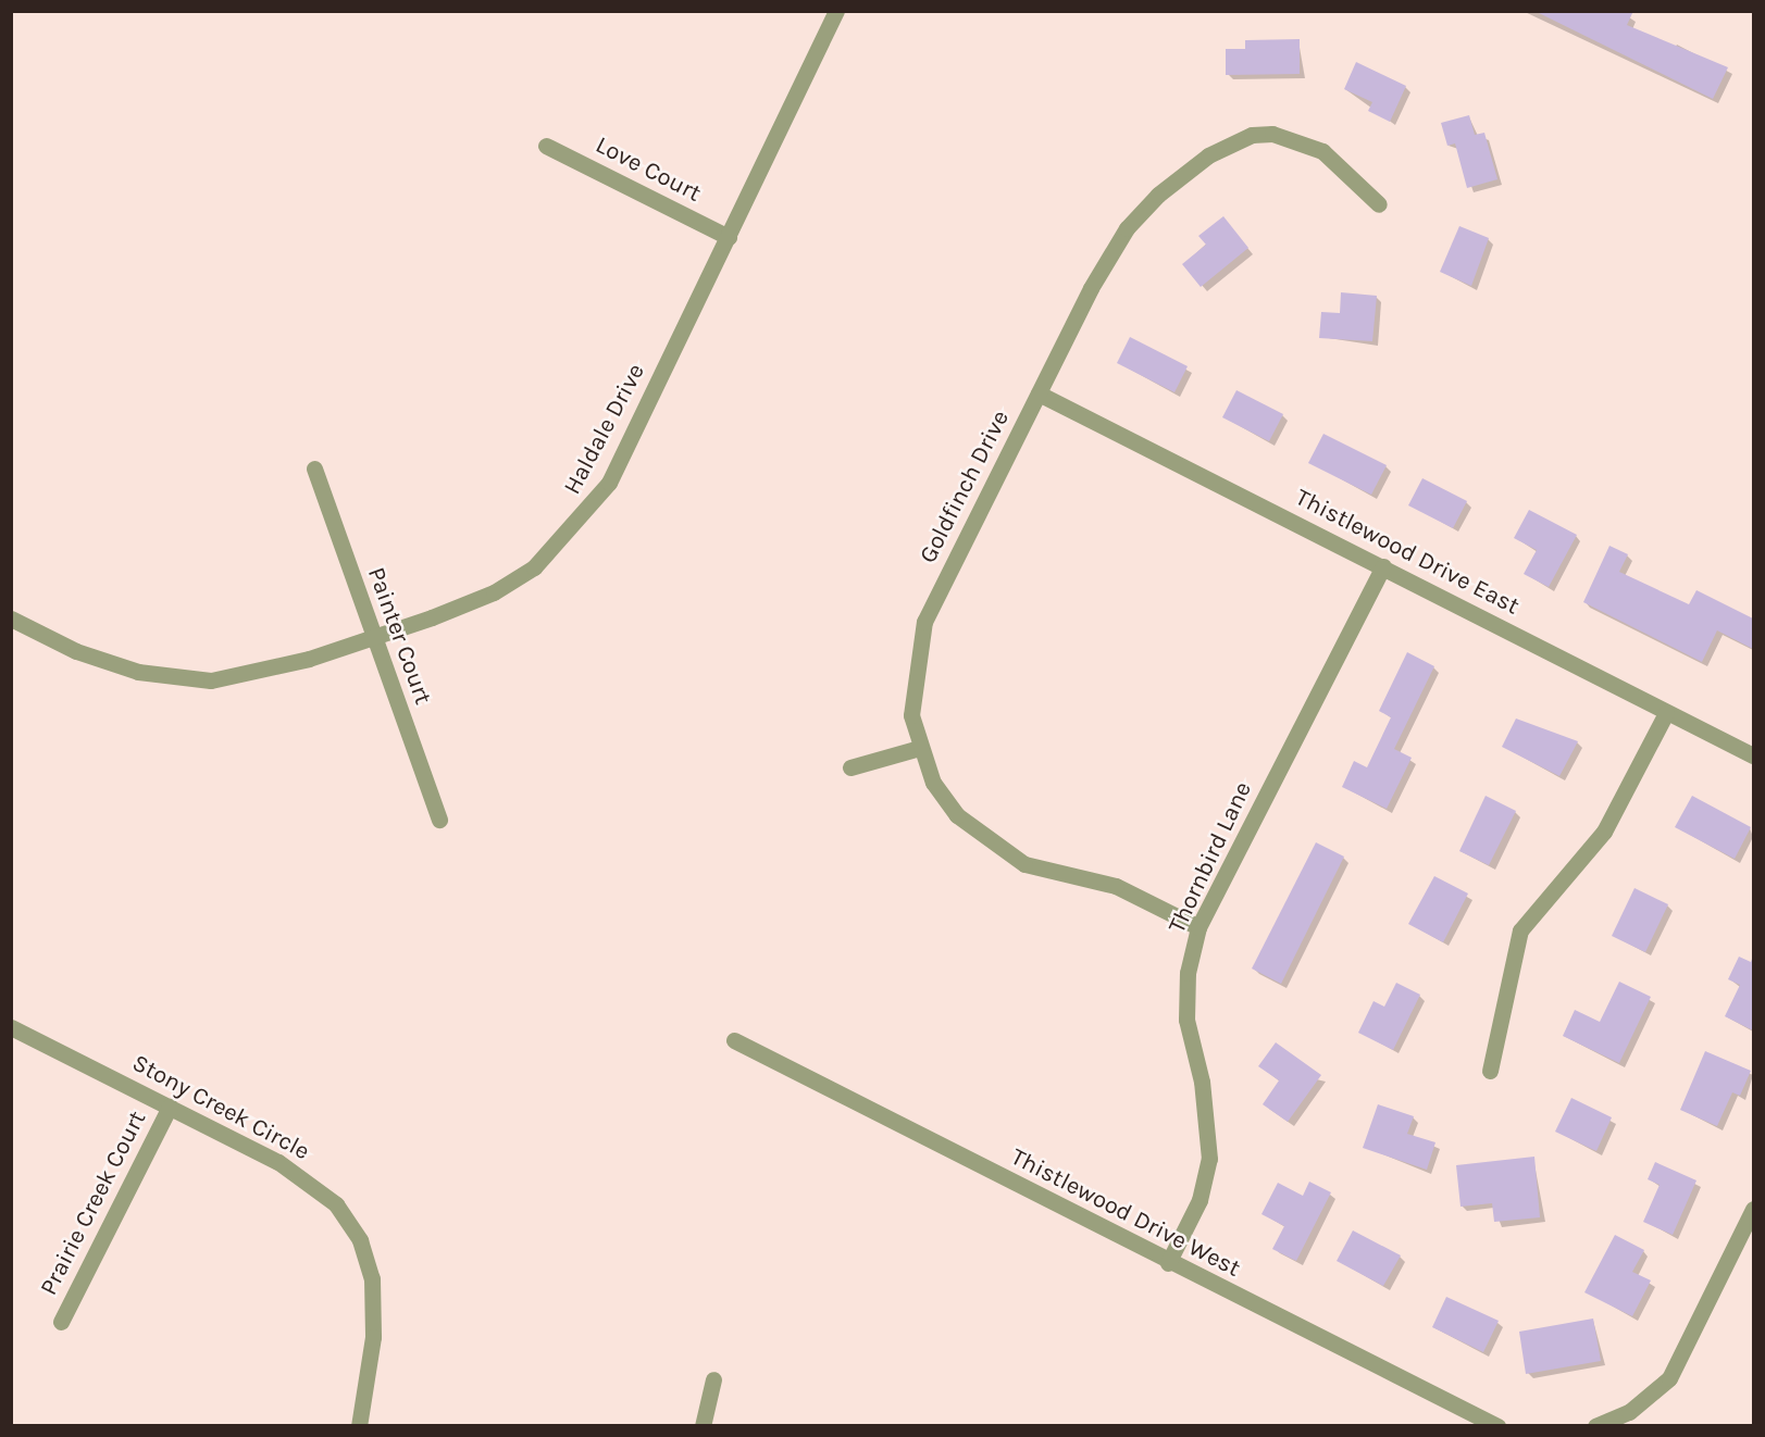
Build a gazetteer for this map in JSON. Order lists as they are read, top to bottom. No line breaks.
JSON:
{"streets":{"street":["Love Court","Haldale Drive","Goldfinch Drive","Thistlewood Drive East","Painter Court","Thornbird Lane","Stony Creek Circle","Prairie Creek Court","Thistlewood Drive West"]},"crossings":[["Love Court","Haldale Drive"],["Haldale Drive","Painter Court"],["Goldfinch Drive","Thistlewood Drive East"],["Goldfinch Drive","Thornbird Lane"],["Thistlewood Drive East","Thornbird Lane"],["Thornbird Lane","Thistlewood Drive West"],["Stony Creek Circle","Prairie Creek Court"]]}
